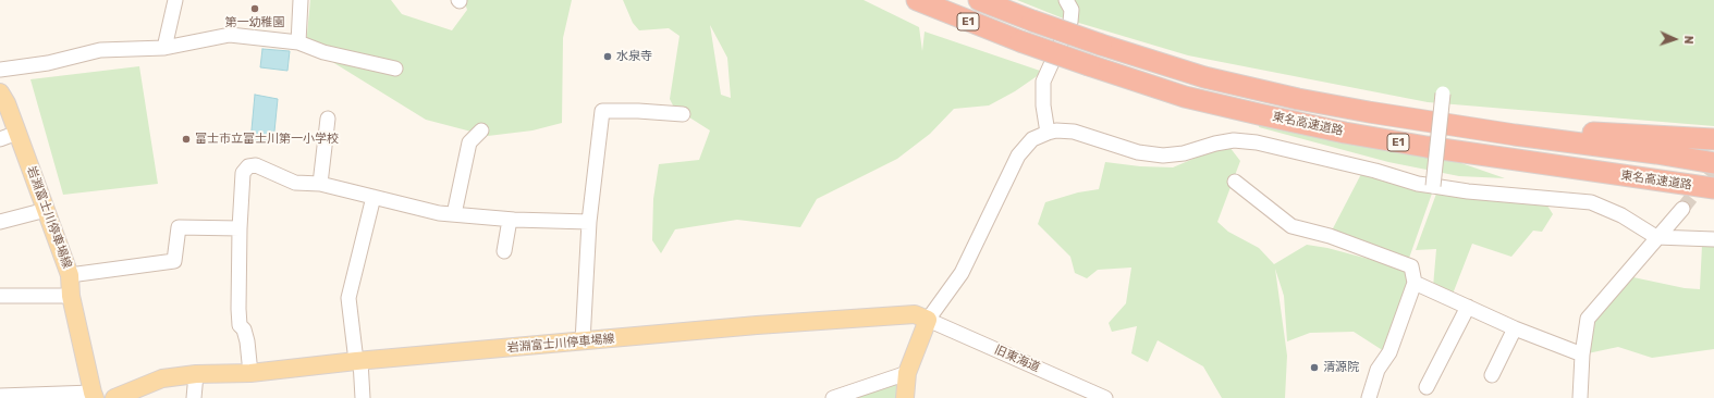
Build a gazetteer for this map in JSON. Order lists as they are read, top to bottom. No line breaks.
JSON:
{"streets":{"highway":["E1","東名高速道路"],"main road":["岩淵富士川停車場線"],"street":["旧東海道"]},"crossings":[["岩淵富士川停車場線","旧東海道"]],"places":["第一幼稚園","水泉寺","富士市立富士川第一小学校","清源院"],"north":"right"}
